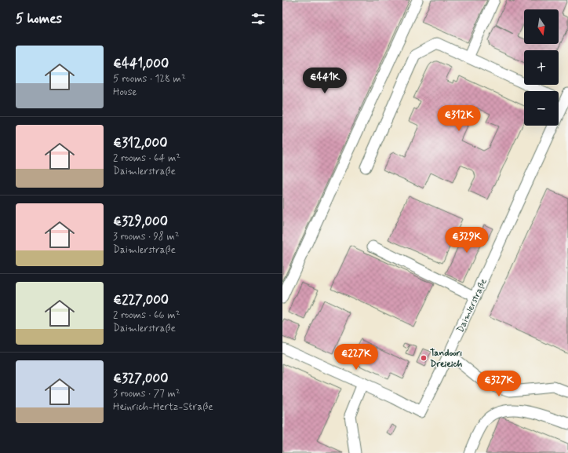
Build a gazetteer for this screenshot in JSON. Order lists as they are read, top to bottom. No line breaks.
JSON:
{"streets":{"street":["Daimlerstraße"]},"places":["Tandoori Dreieich"],"north":"bottom","page":{"heading":"5 homes","map_buttons":["+","−"],"list":[{"name":"€441,000","note":"5 rooms · 128 m² · House"},{"name":"€312,000","note":"2 rooms · 64 m² · Daimlerstraße"},{"name":"€329,000","note":"3 rooms · 98 m² · Daimlerstraße"},{"name":"€227,000","note":"2 rooms · 66 m² · Daimlerstraße"},{"name":"€327,000","note":"3 rooms · 77 m² · Heinrich-Hertz-Straße"}],"price":["€441K","€312K","€329K","€227K","€327K"]}}
